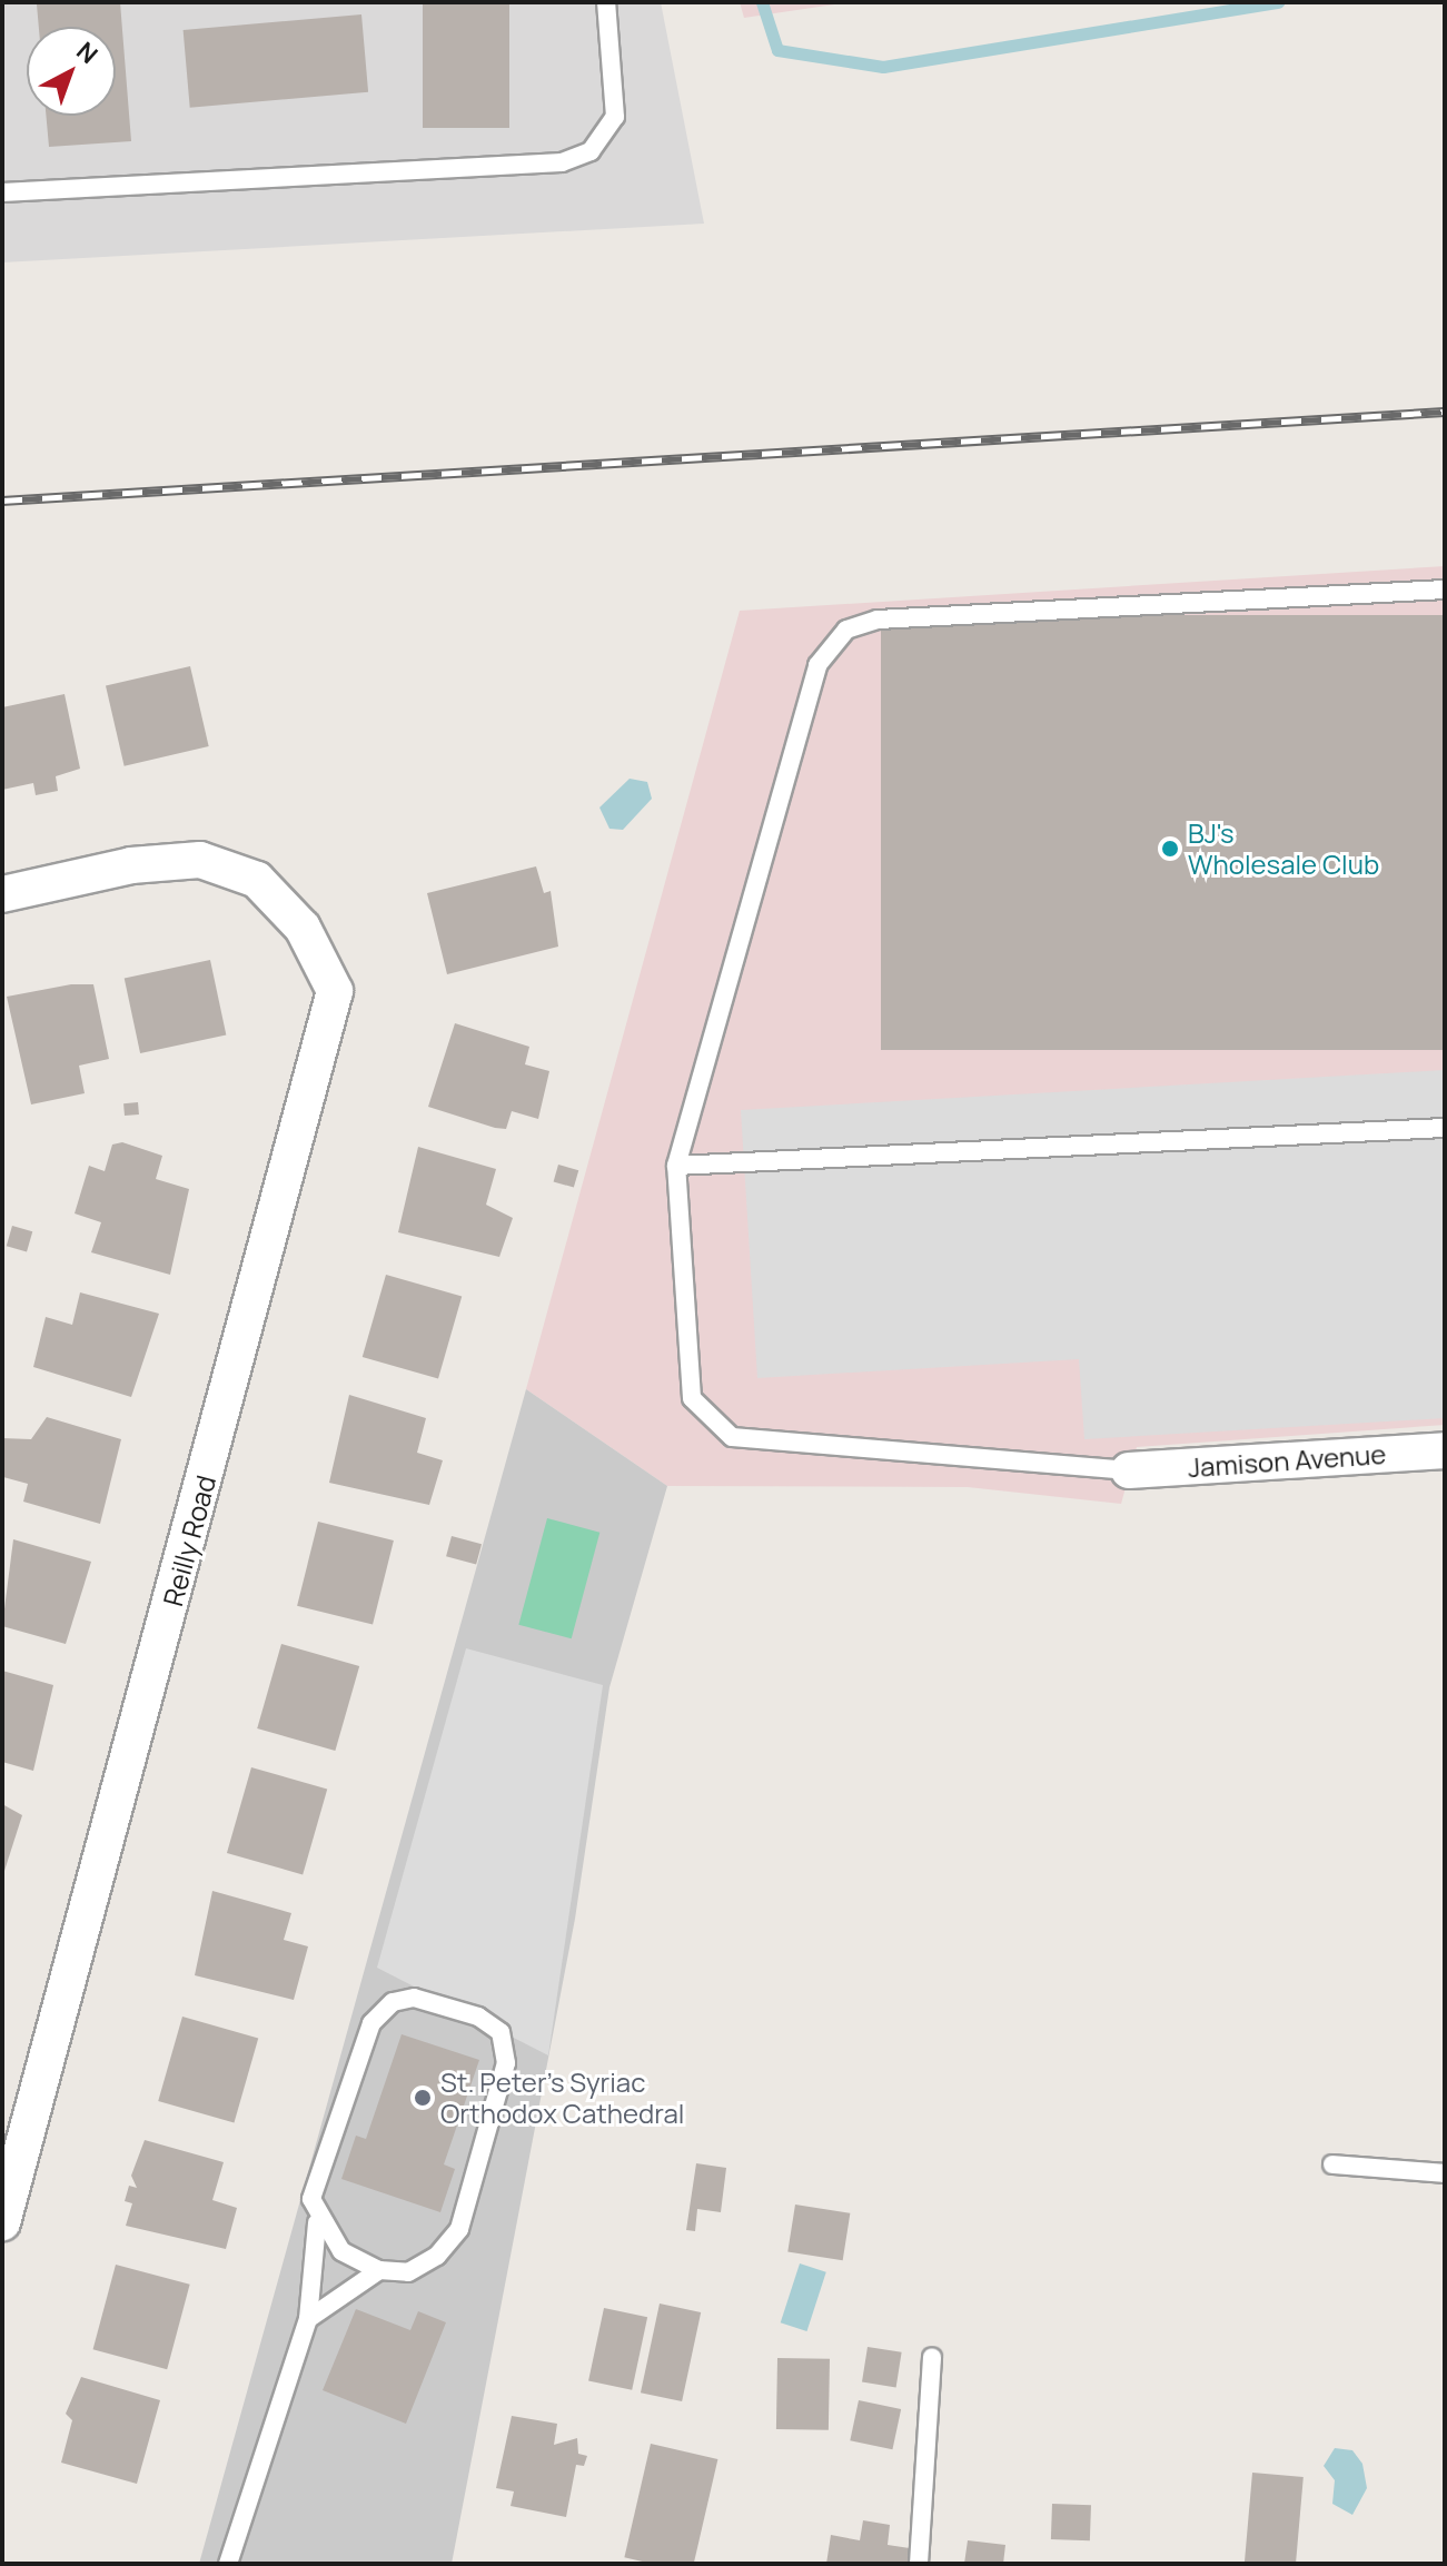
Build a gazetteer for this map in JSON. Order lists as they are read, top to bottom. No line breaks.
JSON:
{"streets":{"street":["Jamison Avenue","Reilly Road"]},"places":["BJ's Wholesale Club","St. Peter's Syriac Orthodox Cathedral"],"north":"top right"}
